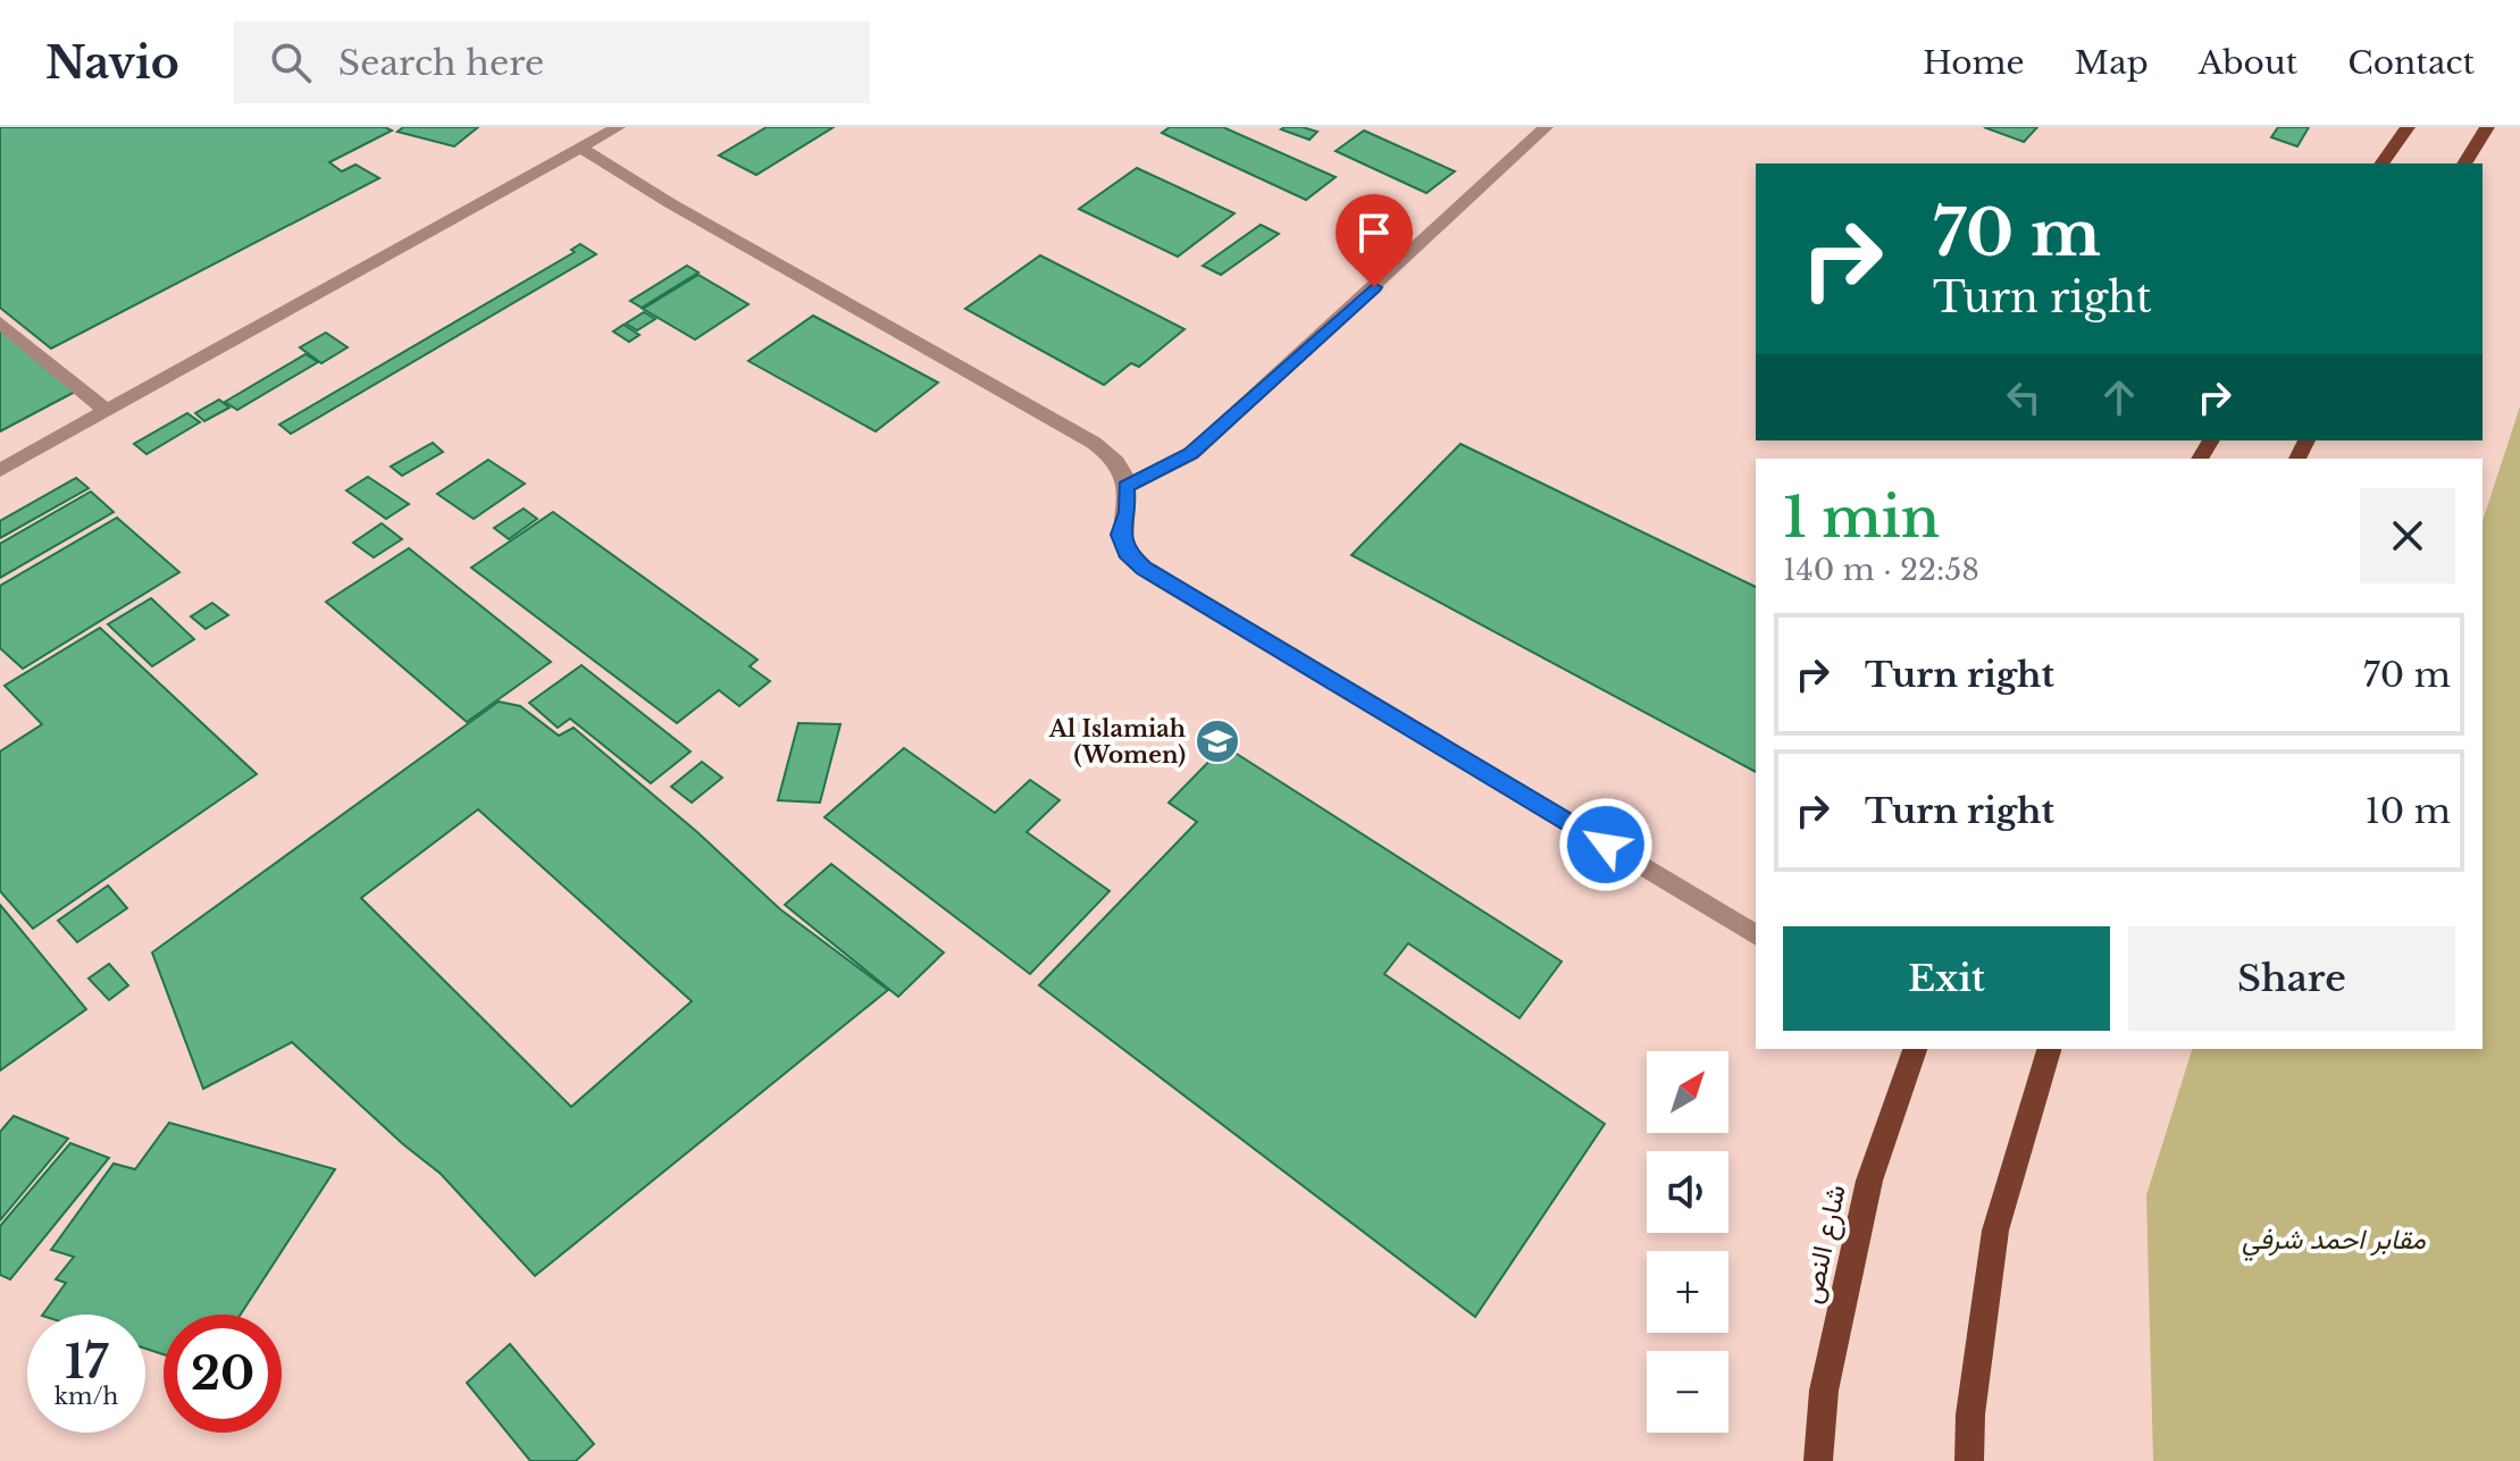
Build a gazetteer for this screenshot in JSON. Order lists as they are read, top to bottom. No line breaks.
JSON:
{"streets":{"main road":["شارع النص"]},"parks":["مقابر احمد شرفي"],"places":{"school or university":["Al Islamiah (Women)"]},"north":"top right","page":{"header":"Navio","search":"Search here","nav":["Home","Map","About","Contact"],"turn":["70 m","Turn right"],"heading":["1 min","140 m · 22:58"],"list":[{"name":"Turn right","value":"70 m"},{"name":"Turn right","value":"10 m"}],"buttons":["Exit","Share"],"map_buttons":["+","−"],"speed":"17 km/h","limit":"20"}}
